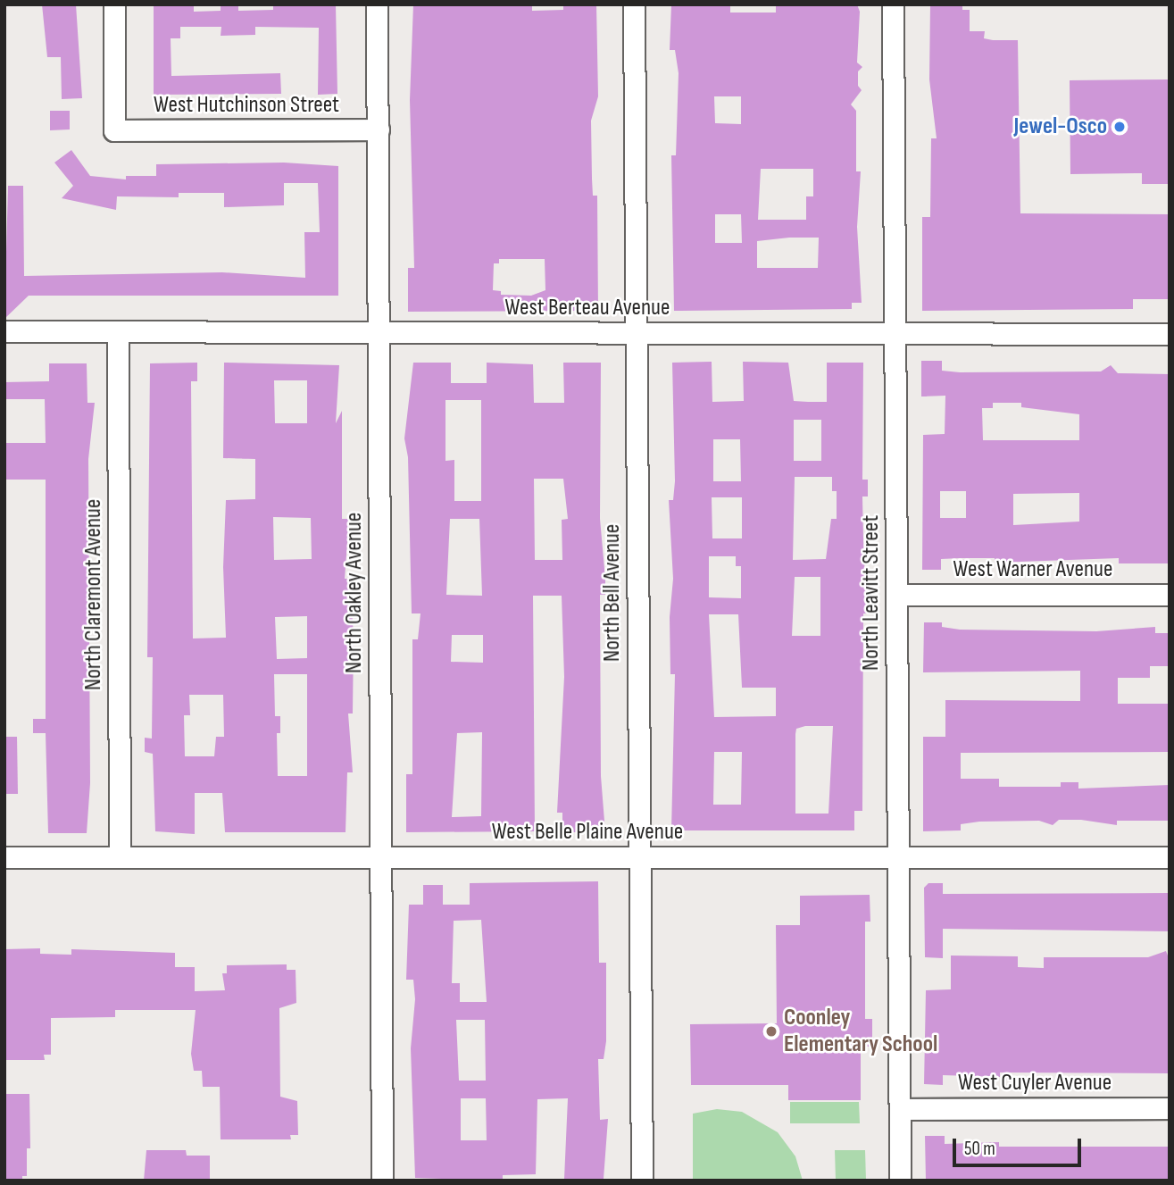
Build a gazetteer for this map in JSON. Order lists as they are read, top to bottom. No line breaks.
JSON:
{"streets":{"street":["West Hutchinson Street","West Berteau Avenue","West Warner Avenue","North Oakley Avenue","North Bell Avenue","North Leavitt Street","North Claremont Avenue","West Belle Plaine Avenue","West Cuyler Avenue"]},"crossings":[["West Hutchinson Street","North Oakley Avenue"],["West Berteau Avenue","North Oakley Avenue"],["West Berteau Avenue","North Bell Avenue"],["West Berteau Avenue","North Leavitt Street"],["West Berteau Avenue","North Claremont Avenue"],["West Warner Avenue","North Leavitt Street"],["North Oakley Avenue","West Belle Plaine Avenue"],["North Bell Avenue","West Belle Plaine Avenue"],["North Leavitt Street","West Belle Plaine Avenue"],["North Leavitt Street","West Cuyler Avenue"],["North Claremont Avenue","West Belle Plaine Avenue"]],"places":["Jewel-Osco","Coonley Elementary School"],"scale_bar":"50 m"}
